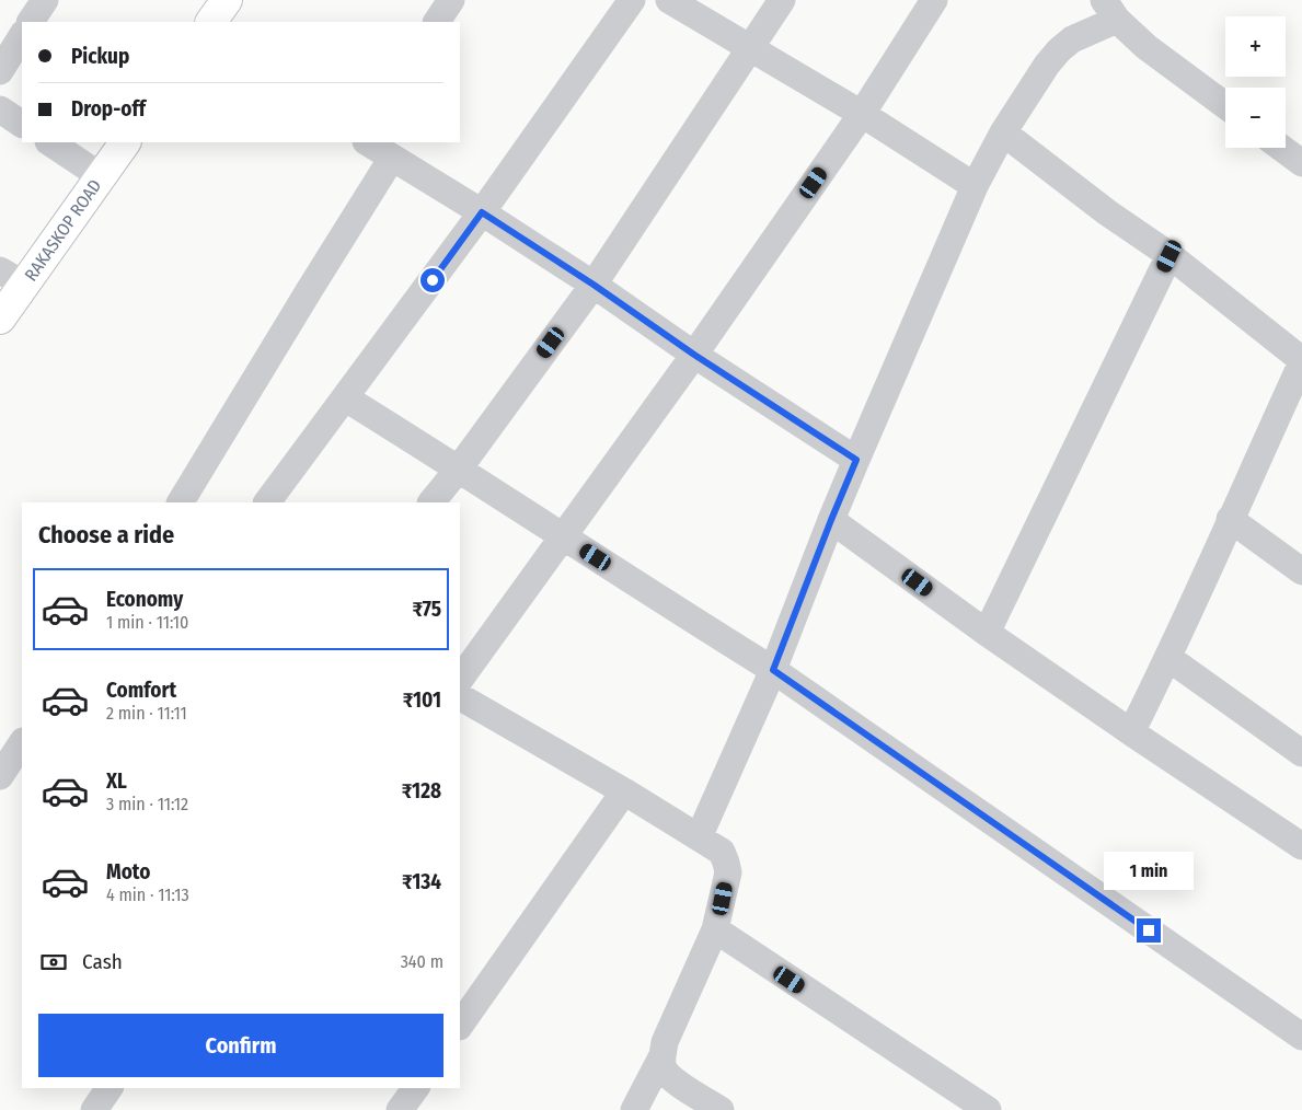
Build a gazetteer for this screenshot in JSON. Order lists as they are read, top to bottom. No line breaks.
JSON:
{"streets":{"main road":["RAKASKOP ROAD"]},"page":{"map_buttons":["+","−"],"banner":["Pickup","Drop-off"],"heading":"Choose a ride","list":[{"name":"Economy","note":"1 min · 11:10","value":"₹75"},{"name":"Comfort","note":"2 min · 11:11","value":"₹101"},{"name":"XL","note":"3 min · 11:12","value":"₹128"},{"name":"Moto","note":"4 min · 11:13","value":"₹134"}],"bubble":"1 min","pay":["Cash","340 m"],"buttons":"Confirm"}}
